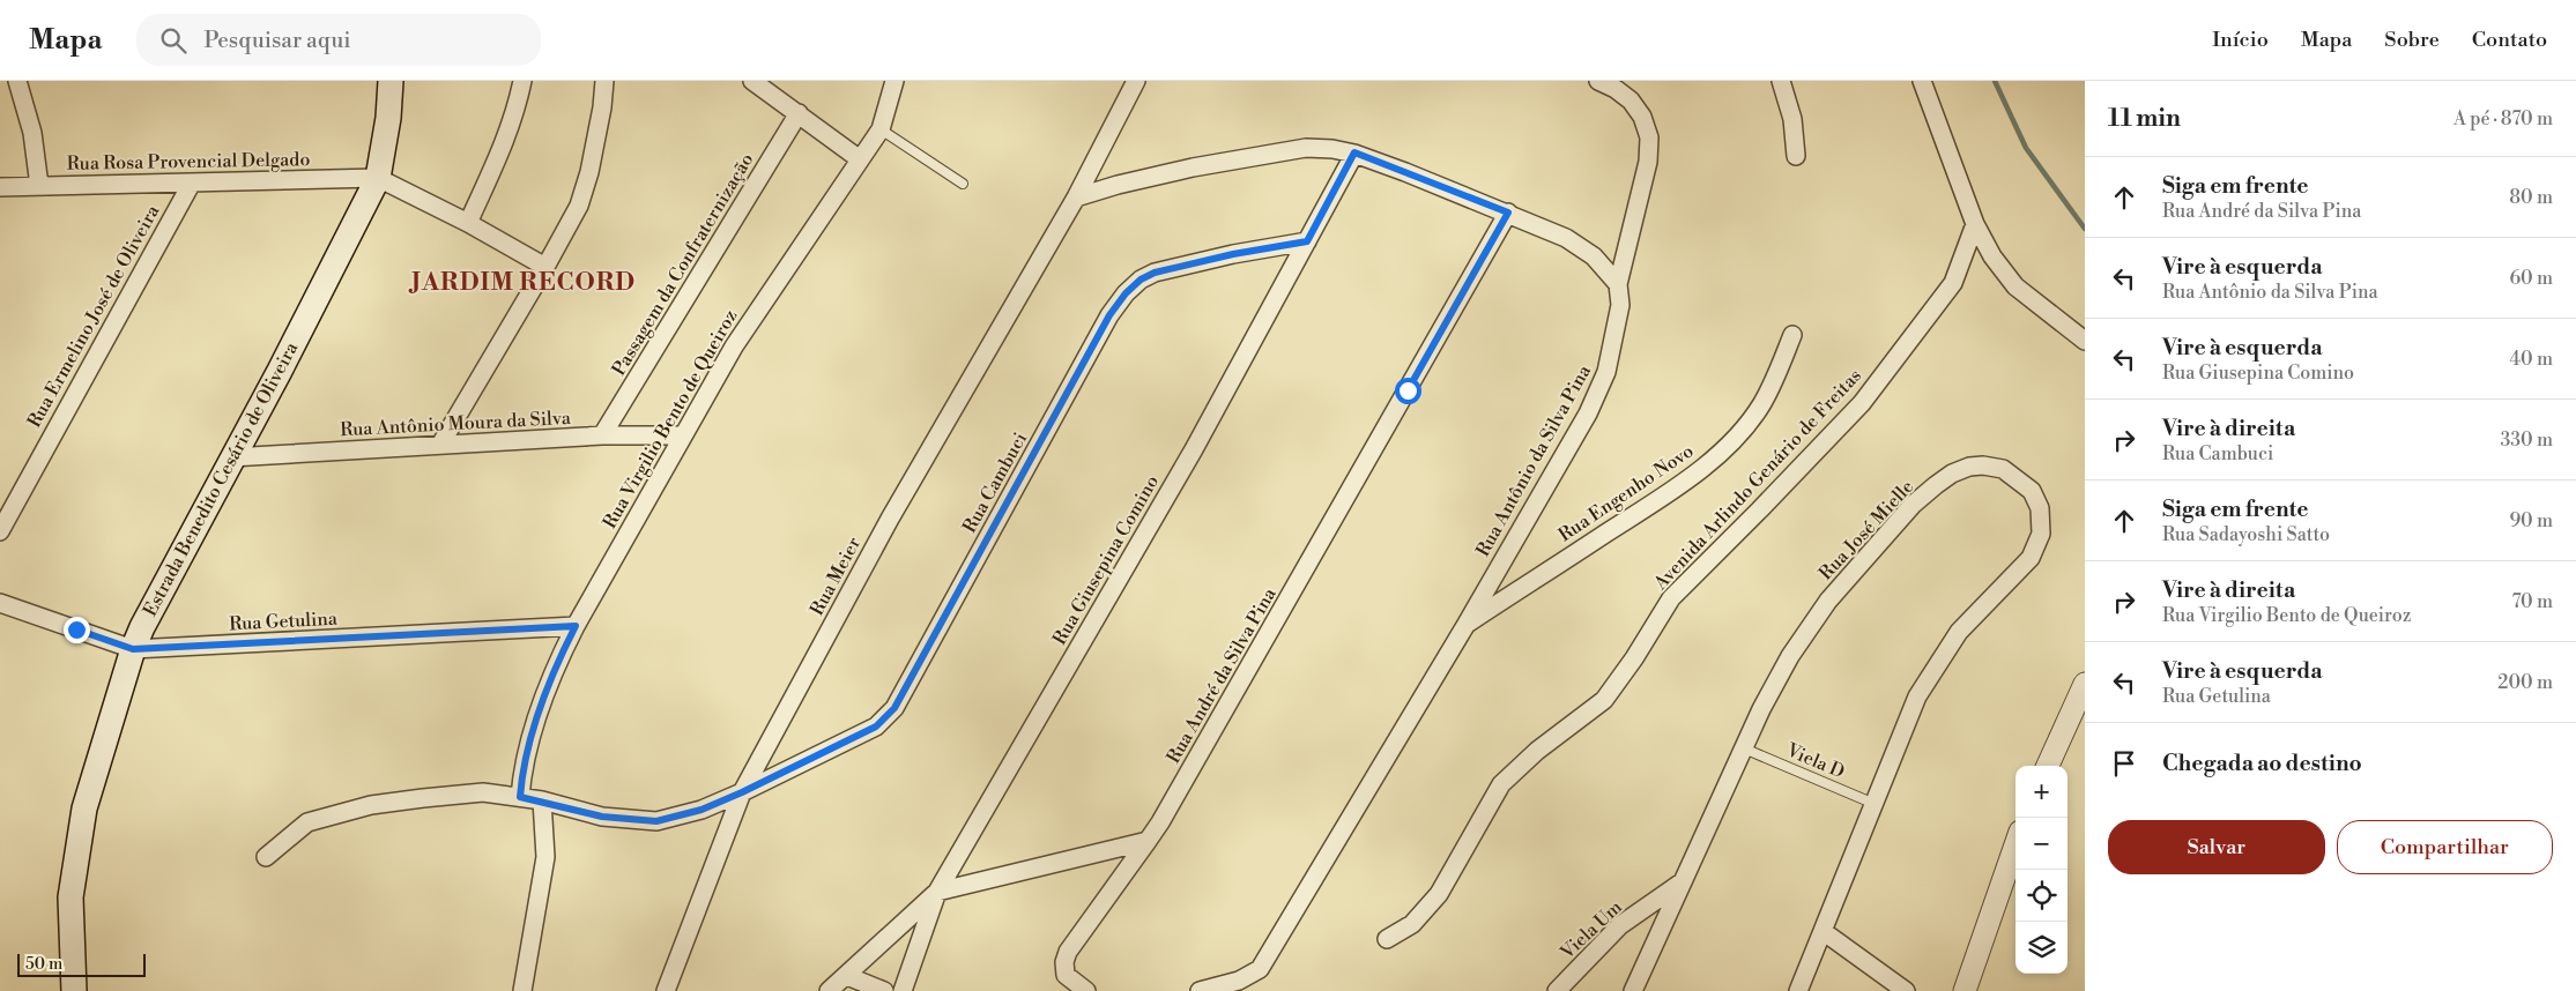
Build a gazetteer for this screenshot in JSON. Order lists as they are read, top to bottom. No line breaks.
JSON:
{"streets":{"main road":["Estrada Benedito Cesário de Oliveira"],"street":["Rua Rosa Provencial Delgado","Passagem da Confraternização","Rua Ermelino José de Oliveira","Rua Virgilio Bento de Queiroz","Rua Antônio Moura da Silva","Rua Antônio da Silva Pina","Avenida Arlindo Genário de Freitas","Rua Cambuci","Rua Engenho Novo","Rua José Mielle","Rua Giusepina Comino","Rua Meier","Rua Getulina","Rua André da Silva Pina","Viela Um"],"lane":["Viela D"]},"crossings":[["Rua Rosa Provencial Delgado","Rua Ermelino José de Oliveira"],["Rua Rosa Provencial Delgado","Estrada Benedito Cesário de Oliveira"],["Passagem da Confraternização","Rua Antônio Moura da Silva"],["Rua Virgilio Bento de Queiroz","Rua Antônio Moura da Silva"],["Rua Virgilio Bento de Queiroz","Rua Cambuci"],["Rua Virgilio Bento de Queiroz","Rua Getulina"],["Rua Antônio Moura da Silva","Estrada Benedito Cesário de Oliveira"],["Rua Antônio da Silva Pina","Rua Engenho Novo"],["Estrada Benedito Cesário de Oliveira","Rua Getulina"],["Rua Cambuci","Rua Giusepina Comino"],["Rua Cambuci","Rua Meier"],["Rua José Mielle","Viela D"],["Rua José Mielle","Viela Um"]],"districts":["JARDIM RECORD"],"scale_bar":"50 m","page":{"header":"Mapa","search":"Pesquisar aqui","nav":["Início","Mapa","Sobre","Contato"],"heading":["11 min","A pé · 870 m"],"list":[["Siga em frente","Rua André da Silva Pina","80 m"],["Vire à esquerda","Rua Antônio da Silva Pina","60 m"],["Vire à esquerda","Rua Giusepina Comino","40 m"],["Vire à direita","Rua Cambuci","330 m"],["Siga em frente","Rua Sadayoshi Satto","90 m"],["Vire à direita","Rua Virgilio Bento de Queiroz","70 m"],["Vire à esquerda","Rua Getulina","200 m"],"Chegada ao destino"],"map_buttons":["+","−"],"buttons":["Salvar","Compartilhar"],"scale":"50 m"}}
